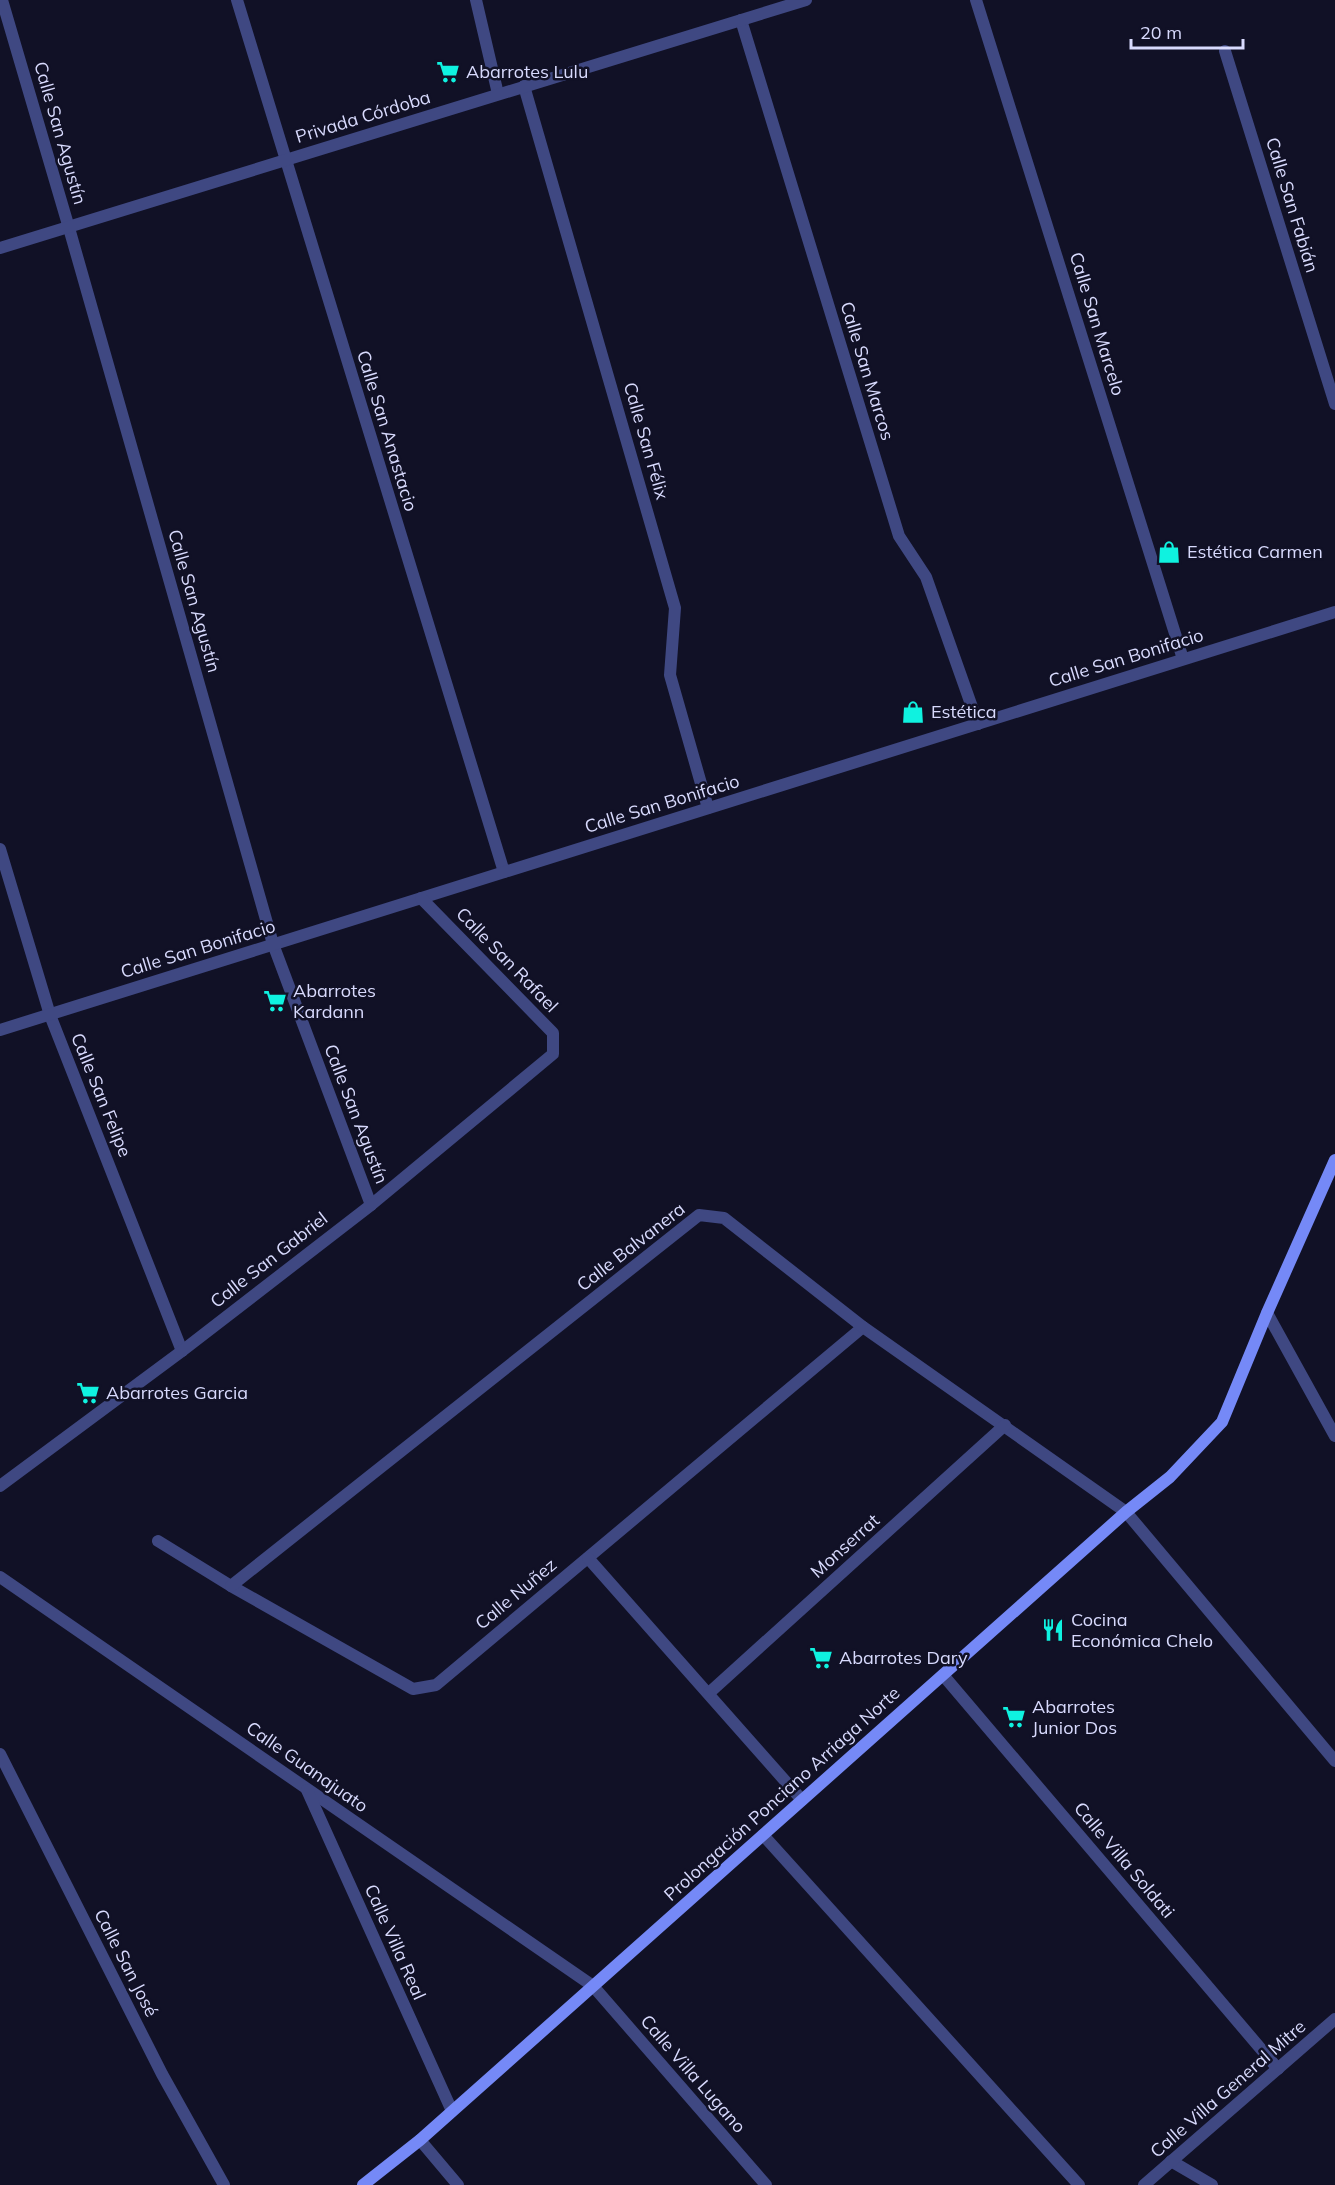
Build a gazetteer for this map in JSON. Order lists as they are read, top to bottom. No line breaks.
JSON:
{"streets":{"street":["Privada Córdoba","Calle San Agustín","Calle San Fabián","Calle San Marcelo","Calle San Marcos","Calle San Anastacio","Calle San Félix","Calle San Bonifacio","Calle San Rafael","Calle San Felipe","Calle Balvanera","Calle San Gabriel","Monserrat","Calle Nuñez","Calle Guanajuato","Prolongación Ponciano Arriaga Norte","Calle Villa Soldati","Calle Villa Real","Calle San José","Calle Villa Lugano","Calle Villa General Mitre"]},"crossings":[["Privada Córdoba","Calle San Agustín"],["Privada Córdoba","Calle San Marcos"],["Privada Córdoba","Calle San Anastacio"],["Privada Córdoba","Calle San Félix"],["Calle San Agustín","Calle San Bonifacio"],["Calle San Agustín","Calle San Gabriel"],["Calle San Marcelo","Calle San Bonifacio"],["Calle San Marcos","Calle San Bonifacio"],["Calle San Anastacio","Calle San Bonifacio"],["Calle San Félix","Calle San Bonifacio"],["Calle San Bonifacio","Calle San Rafael"],["Calle San Bonifacio","Calle San Felipe"],["Calle San Rafael","Calle San Gabriel"],["Calle San Felipe","Calle San Gabriel"],["Calle Balvanera","Monserrat"],["Calle Balvanera","Calle Nuñez"],["Calle Balvanera","Prolongación Ponciano Arriaga Norte"],["Calle Guanajuato","Prolongación Ponciano Arriaga Norte"],["Calle Guanajuato","Calle Villa Real"],["Calle Guanajuato","Calle Villa Lugano"],["Prolongación Ponciano Arriaga Norte","Calle Villa Soldati"],["Prolongación Ponciano Arriaga Norte","Calle Villa Real"],["Prolongación Ponciano Arriaga Norte","Calle Villa Lugano"],["Calle Villa Soldati","Calle Villa General Mitre"]],"places":{"supermarket":["Abarrotes Lulu","Abarrotes Kardann","Abarrotes Garcia","Abarrotes Dary","Abarrotes Junior Dos"],"shop":["Estética Carmen","Estética"],"restaurant":["Cocina Económica Chelo"]},"scale_bar":"20 m"}
